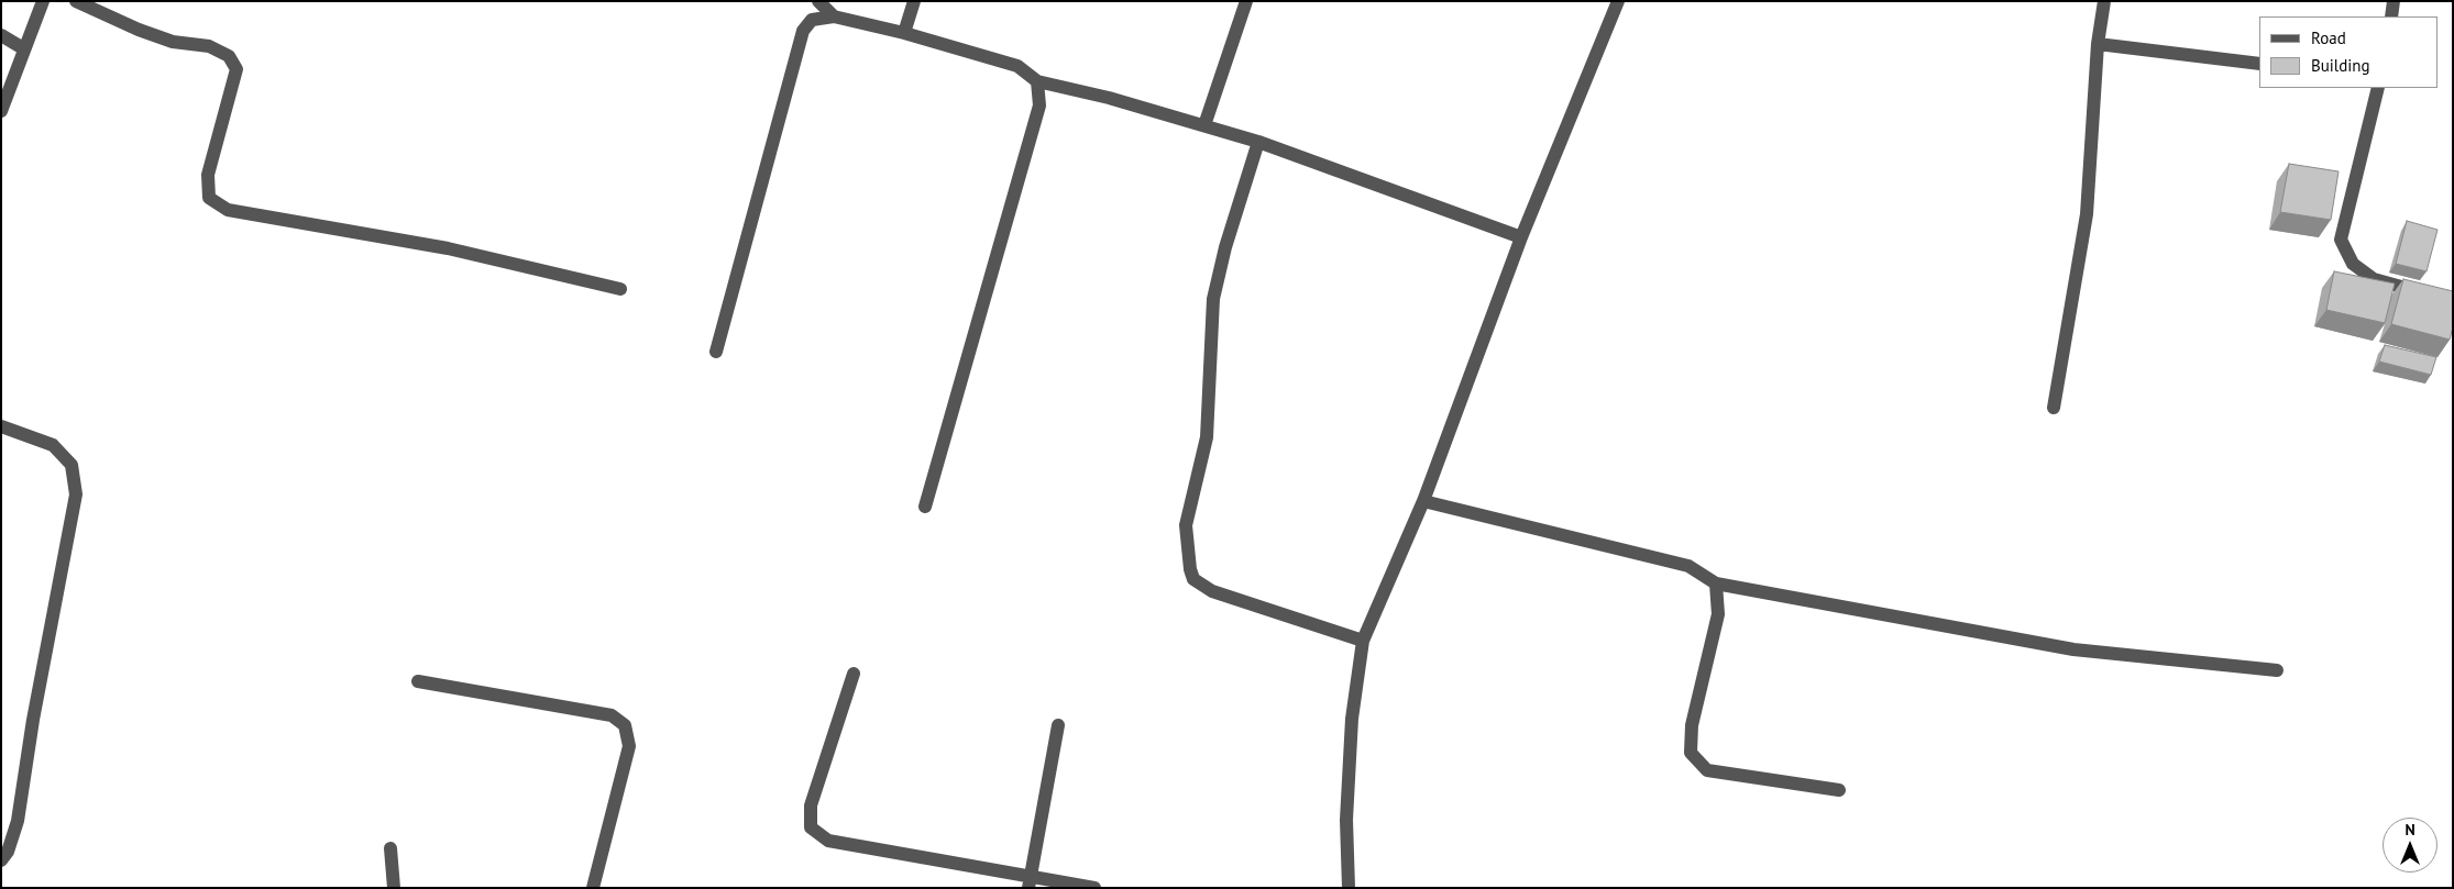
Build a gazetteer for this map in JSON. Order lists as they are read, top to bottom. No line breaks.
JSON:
{"legend":["Road","Building"],"north":"top"}
